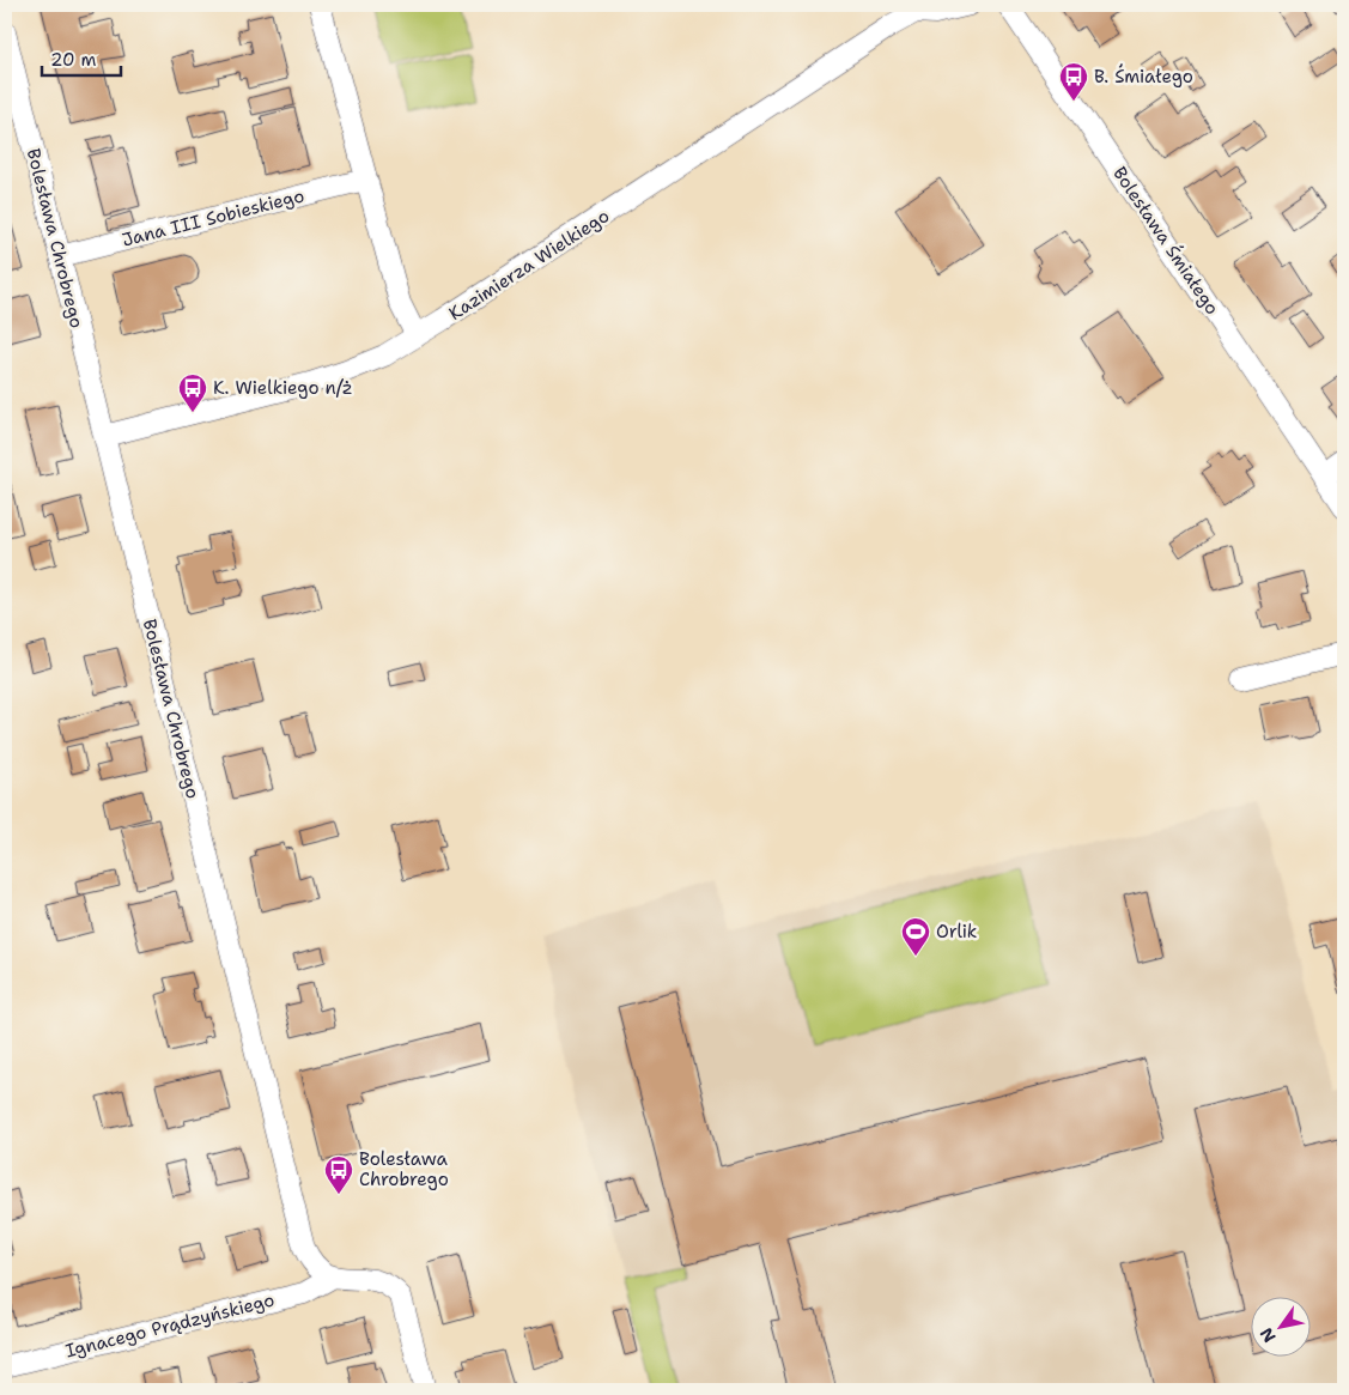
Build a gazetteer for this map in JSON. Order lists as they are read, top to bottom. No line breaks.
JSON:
{"streets":{"street":["Jana III Sobieskiego","Bolesława Chrobrego","Bolesława Śmiałego","Kazimierza Wielkiego","Ignacego Prądzyńskiego"]},"crossings":[["Jana III Sobieskiego","Bolesława Chrobrego"],["Bolesława Chrobrego","Kazimierza Wielkiego"],["Bolesława Chrobrego","Ignacego Prądzyńskiego"]],"places":{"bus stop":["B. Śmiałego","K. Wielkiego n/ż","Bolesława Chrobrego"],"sports":["Orlik"]},"scale_bar":"20 m","north":"bottom left"}
